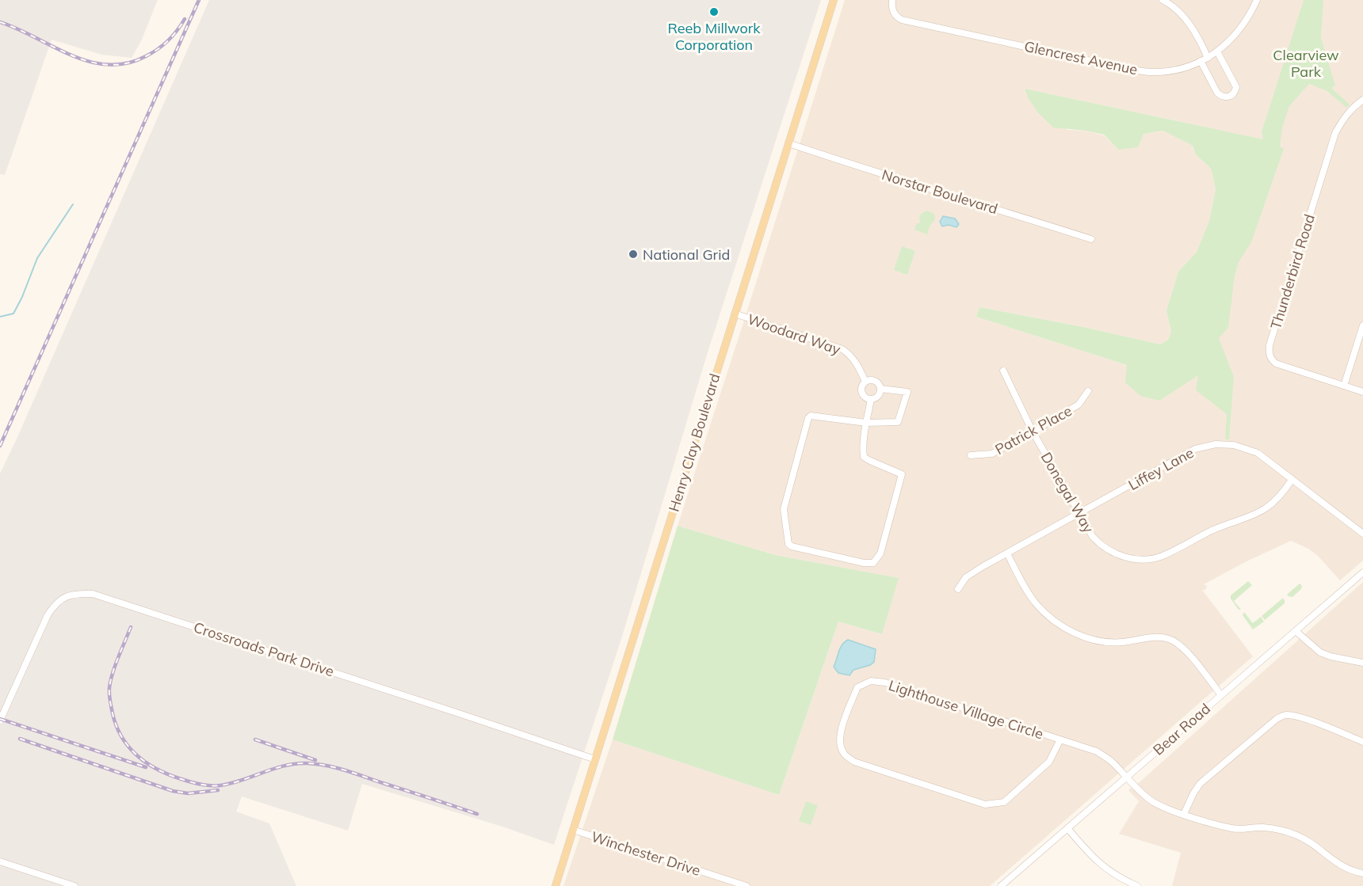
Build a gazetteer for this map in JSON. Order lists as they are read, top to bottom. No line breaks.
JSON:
{"streets":{"main road":["Henry Clay Boulevard"],"street":["Glencrest Avenue","Norstar Boulevard","Thunderbird Road","Woodard Way","Patrick Place","Liffey Lane","Donegal Way","Crossroads Park Drive","Lighthouse Village Circle","Bear Road","Winchester Drive"]},"crossings":[["Norstar Boulevard","Henry Clay Boulevard"],["Woodard Way","Henry Clay Boulevard"],["Patrick Place","Donegal Way"],["Henry Clay Boulevard","Crossroads Park Drive"],["Henry Clay Boulevard","Winchester Drive"],["Liffey Lane","Donegal Way"],["Lighthouse Village Circle","Bear Road"]],"parks":["Clearview Park"],"places":["Reeb Millwork Corporation","National Grid"]}
